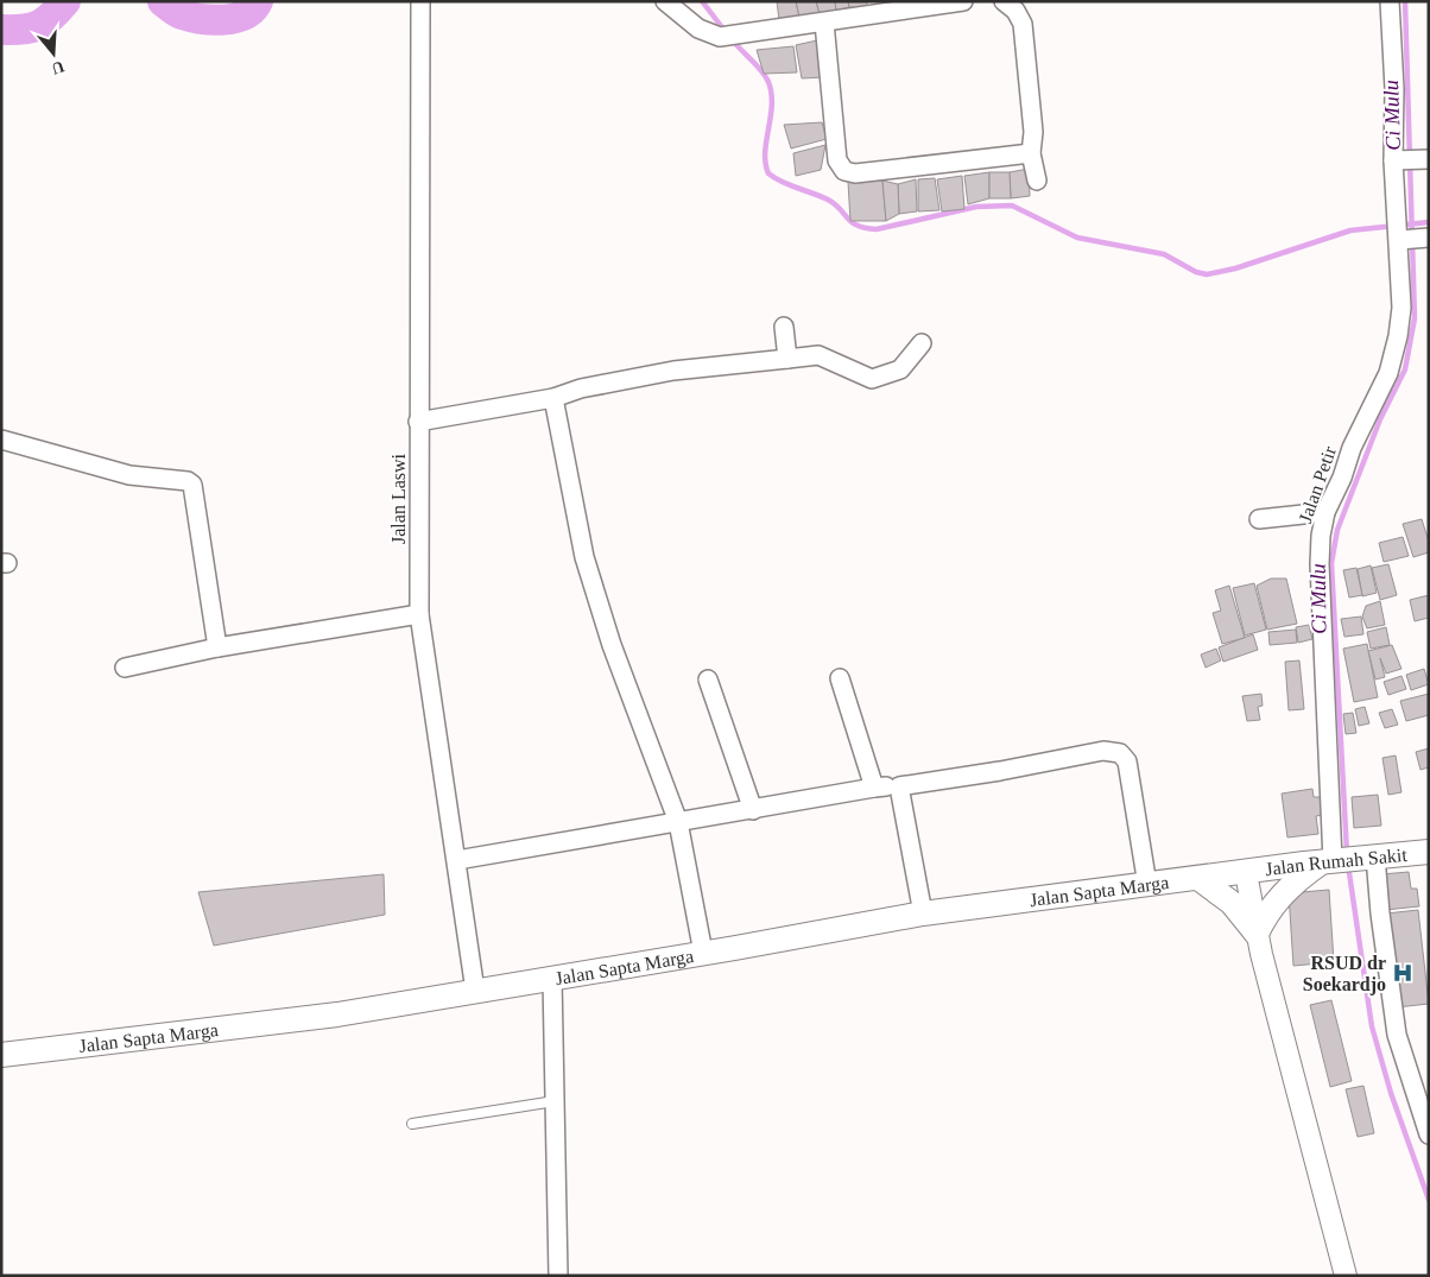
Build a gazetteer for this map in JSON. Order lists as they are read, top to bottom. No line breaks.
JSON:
{"streets":{"main road":["Jalan Rumah Sakit","Jalan Sapta Marga"],"street":["Jalan Petir","Jalan Laswi"]},"crossings":[["Jalan Petir","Jalan Rumah Sakit"],["Jalan Laswi","Jalan Sapta Marga"],["Jalan Rumah Sakit","Jalan Sapta Marga"]],"water":["Ci Mulu"],"places":{"hospital":["RSUD dr Soekardjo"]},"north":"bottom"}
